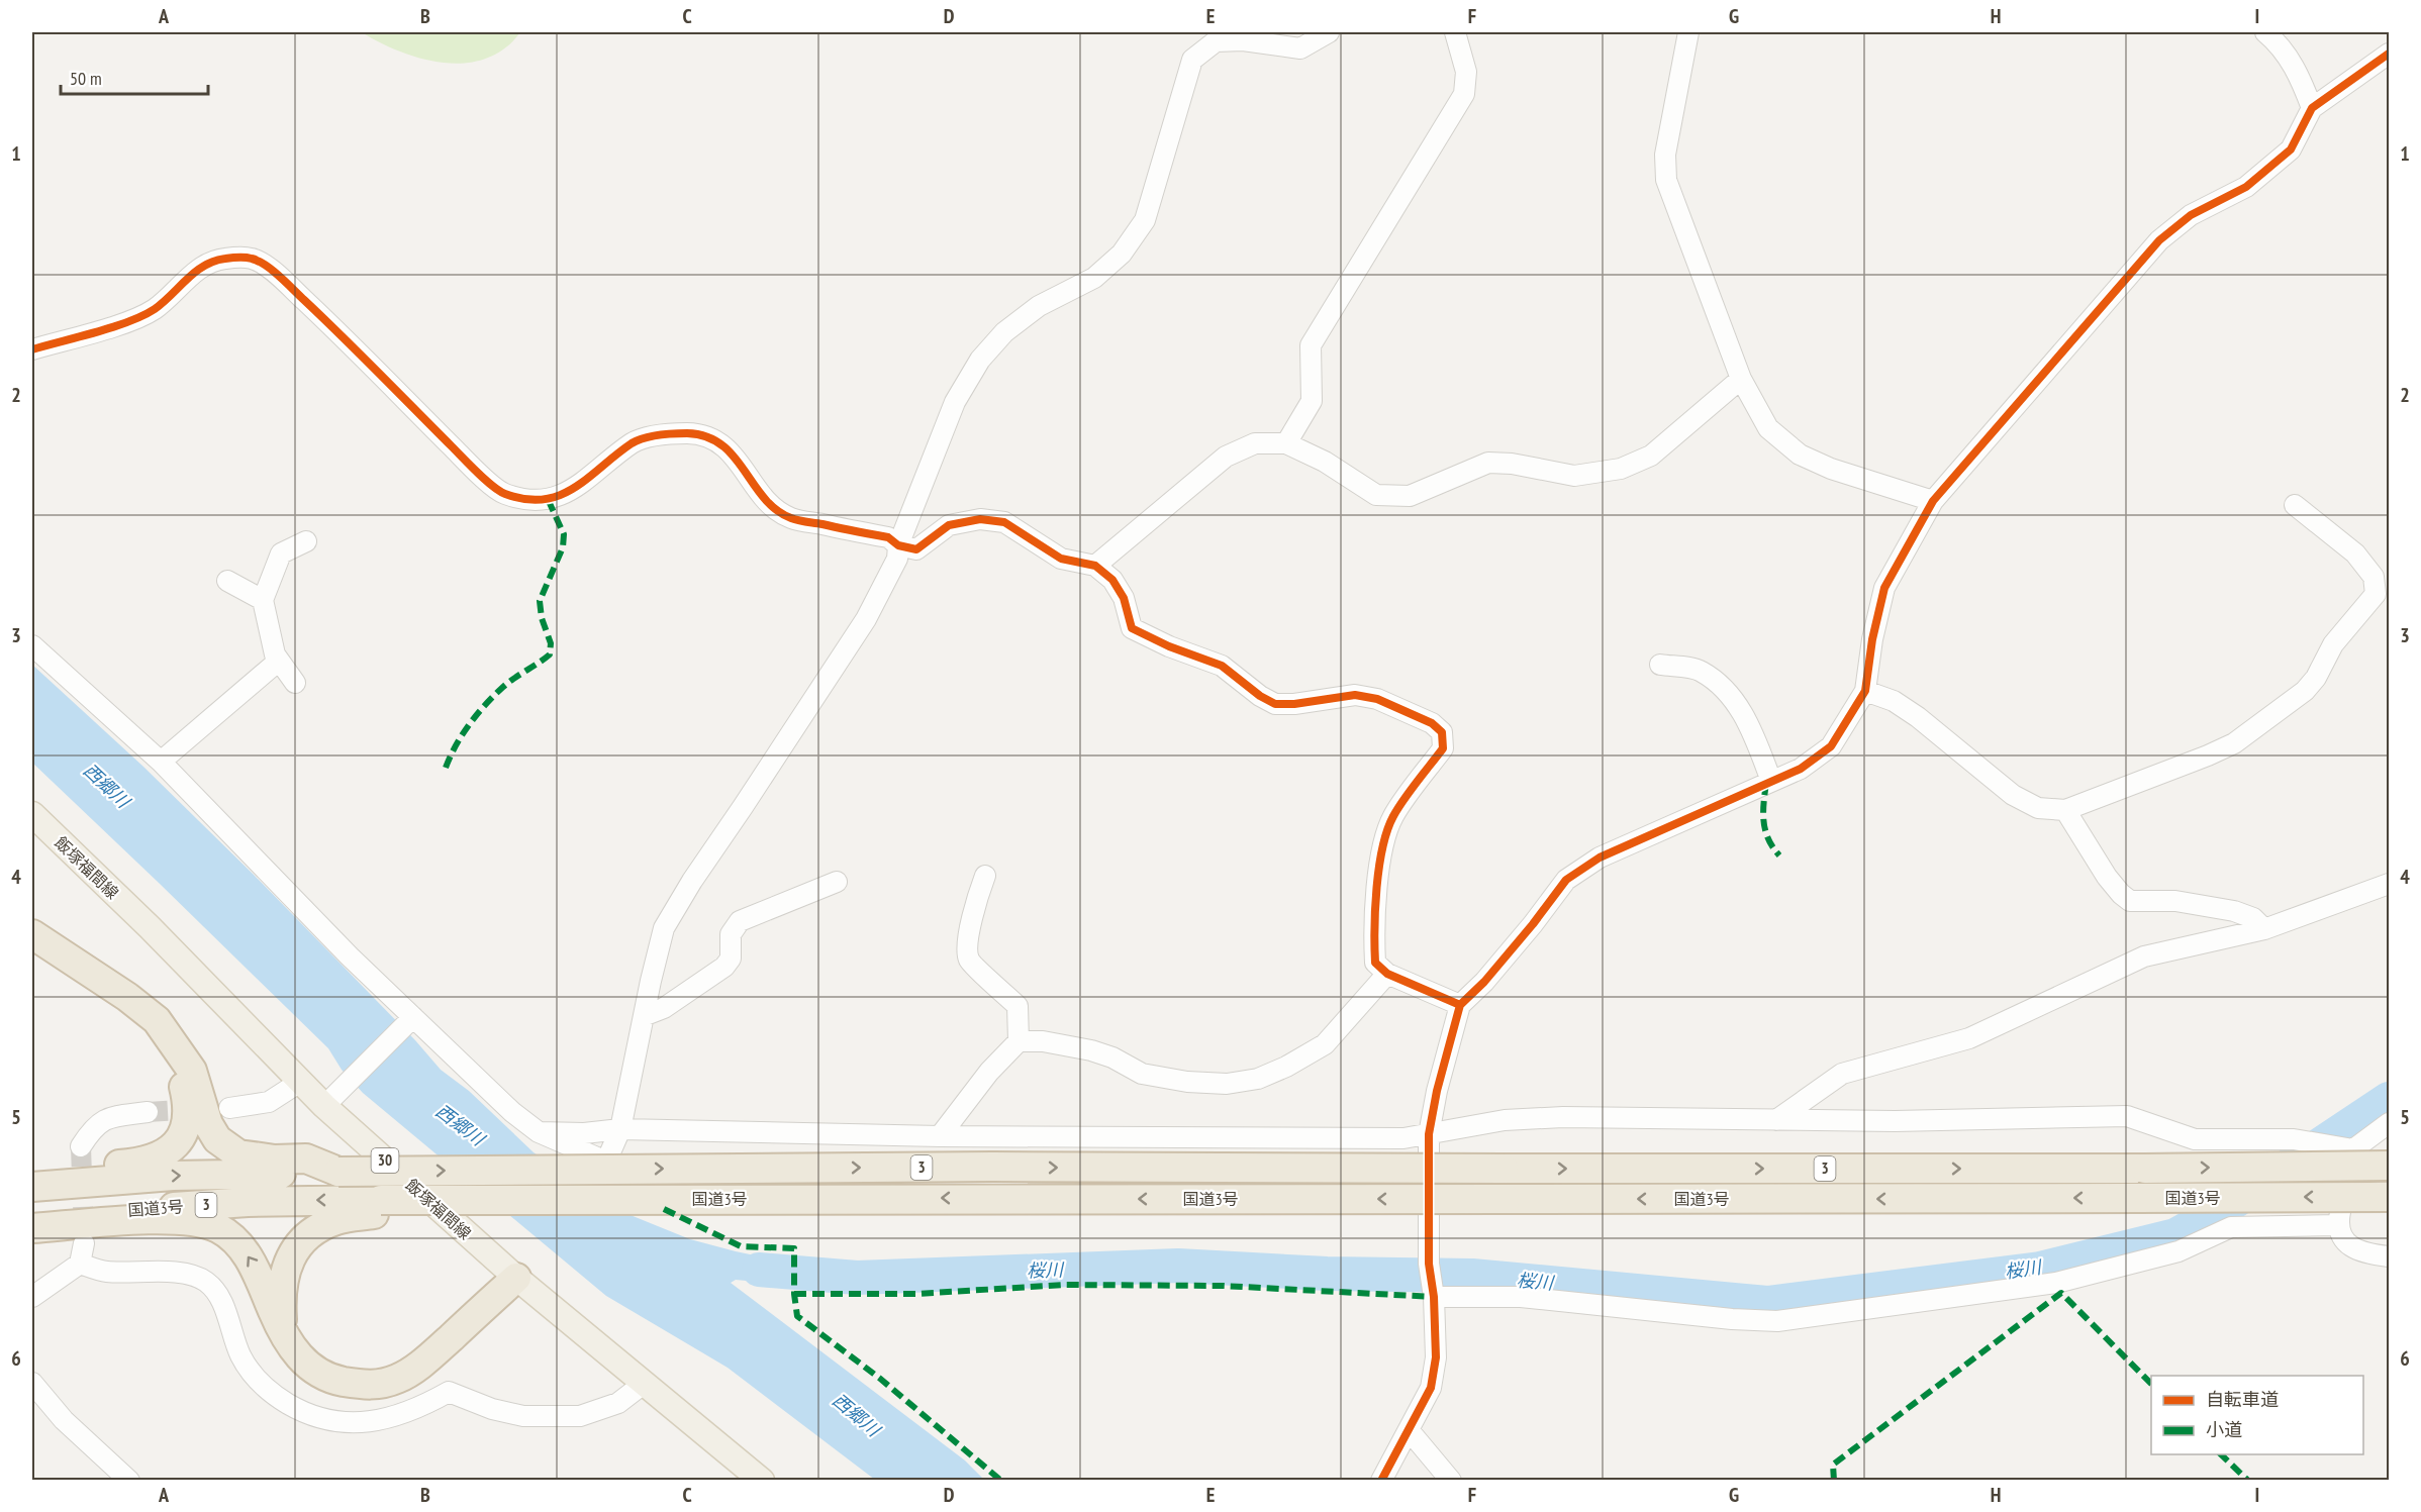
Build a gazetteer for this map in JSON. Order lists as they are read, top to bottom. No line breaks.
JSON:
{"streets":{"highway":["3","国道3号"],"main road":["飯塚福間線","30"]},"water":["西郷川","桜川"],"legend":["自転車道","小道"],"scale_bar":"50 m","grid":{"columns":["A","B","C","D","E","F","G","H","I"],"rows":["1","2","3","4","5","6"]}}
